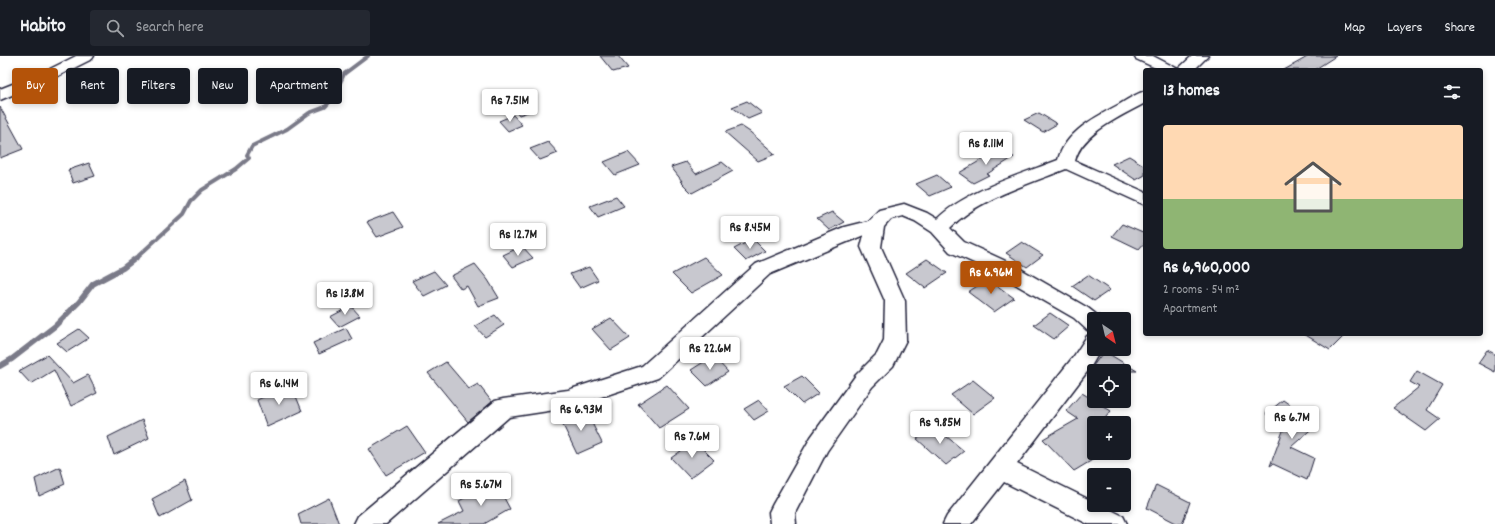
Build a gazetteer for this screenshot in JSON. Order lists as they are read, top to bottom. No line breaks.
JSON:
{"north":"bottom right","page":{"header":"Habito","search":"Search here","nav":["Map","Layers","Share"],"chip":["Buy","Rent","Filters","New","Apartment"],"heading":"13 homes","price":["Rs 7.51M","Rs 8.11M","Rs 8.45M","Rs 12.7M","Rs 6.96M","Rs 13.8M","Rs 22.6M","Rs 6.14M","Rs 6.93M","Rs 6.7M","Rs 9.85M","Rs 7.6M","Rs 5.67M"],"list":[{"name":"Rs 6,960,000","note":"2 rooms · 54 m² · Apartment"}],"map_buttons":["+","−"]}}
